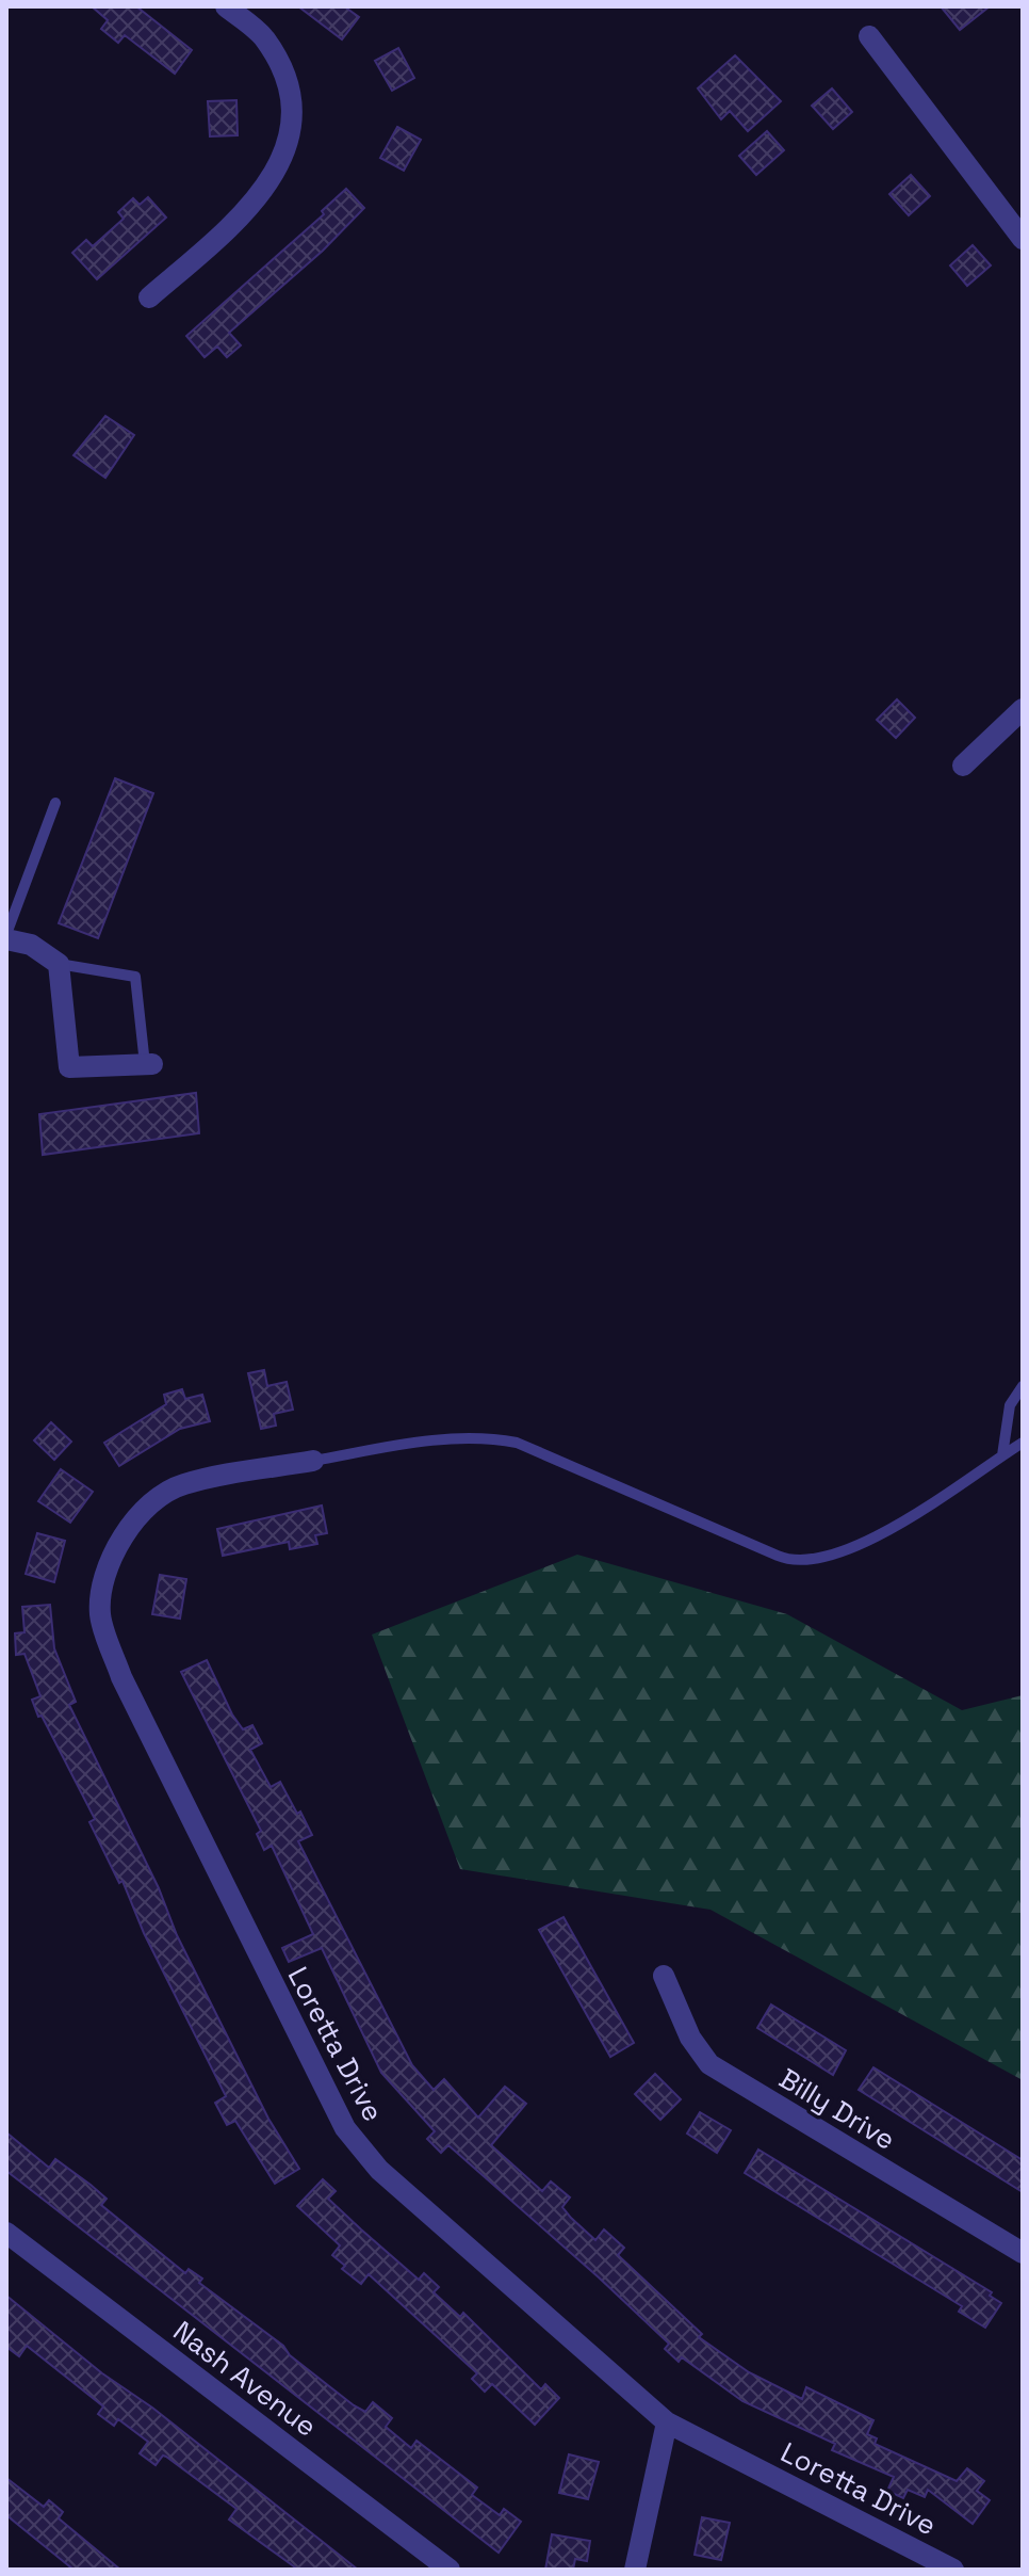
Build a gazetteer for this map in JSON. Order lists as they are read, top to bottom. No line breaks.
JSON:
{"streets":{"street":["Loretta Drive","Billy Drive","Nash Avenue"]}}
